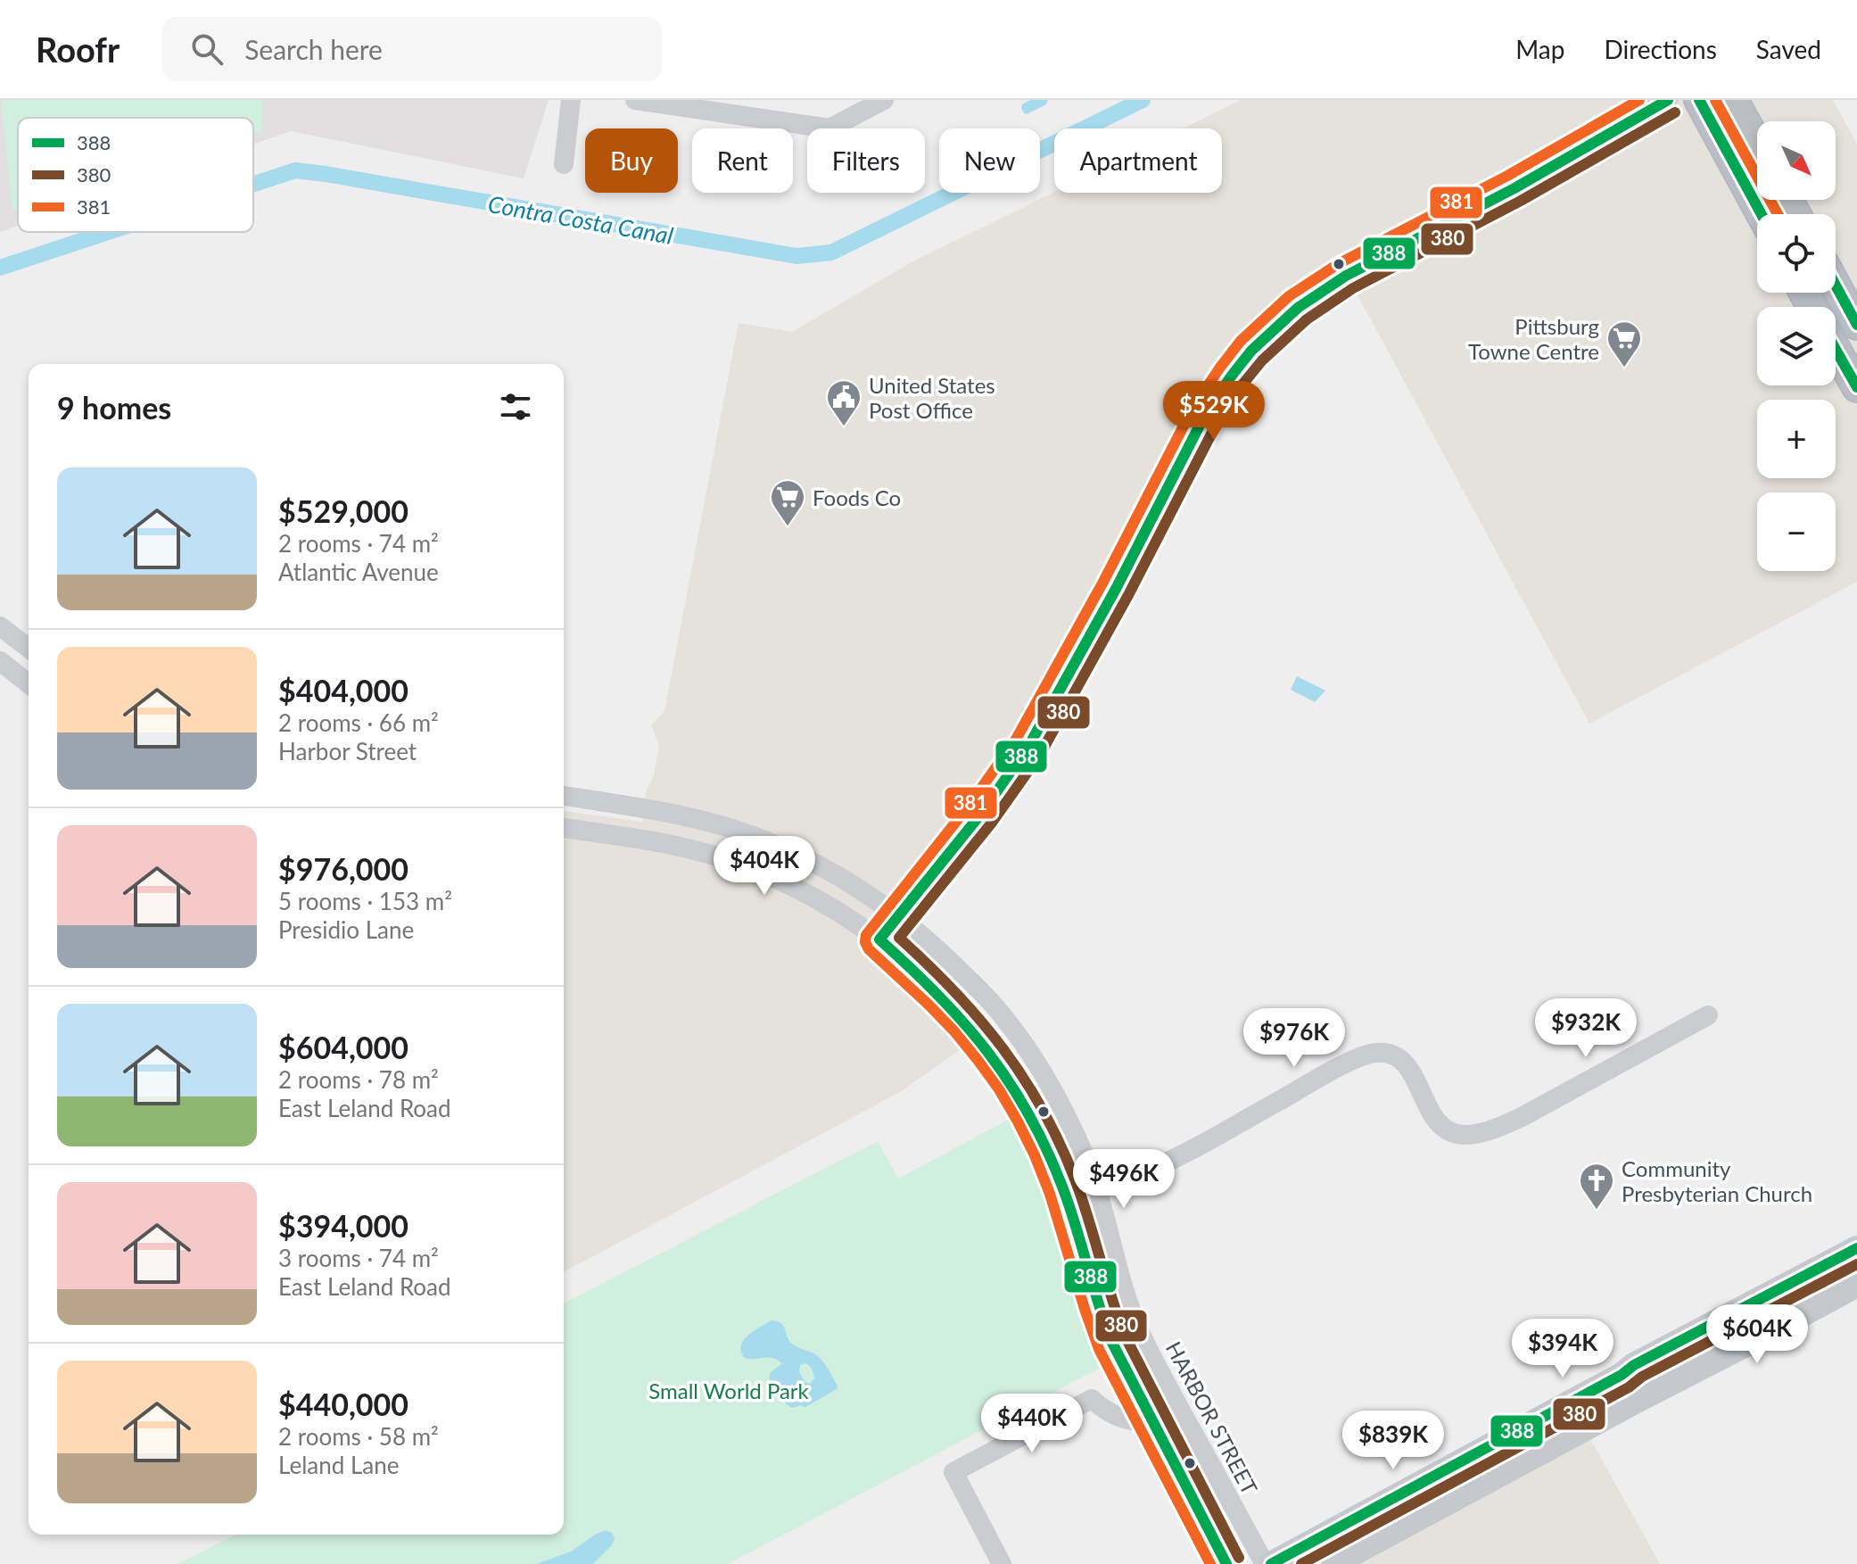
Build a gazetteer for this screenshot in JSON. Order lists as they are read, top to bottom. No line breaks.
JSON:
{"streets":{"street":["HARBOR STREET"]},"water":["Contra Costa Canal"],"parks":["Small World Park"],"places":{"supermarket":["Pittsburg Towne Centre","Foods Co"],"public building":["United States Post Office"],"church":["Community Presbyterian Church"]},"lines":["transit line 388","transit line 381","transit line 380"],"legend":["388","380","381"],"north":"bottom right","page":{"header":"Roofr","search":"Search here","nav":["Map","Directions","Saved"],"map_buttons":["+","−"],"chip":["Buy","Rent","Filters","New","Apartment"],"heading":"9 homes","price":["$529K","$404K","$932K","$976K","$496K","$604K","$394K","$440K","$839K"],"list":[{"name":"$529,000","note":"2 rooms · 74 m² · Atlantic Avenue"},{"name":"$404,000","note":"2 rooms · 66 m² · Harbor Street"},{"name":"$976,000","note":"5 rooms · 153 m² · Presidio Lane"},{"name":"$604,000","note":"2 rooms · 78 m² · East Leland Road"},{"name":"$394,000","note":"3 rooms · 74 m² · East Leland Road"},{"name":"$440,000","note":"2 rooms · 58 m² · Leland Lane"}]}}
